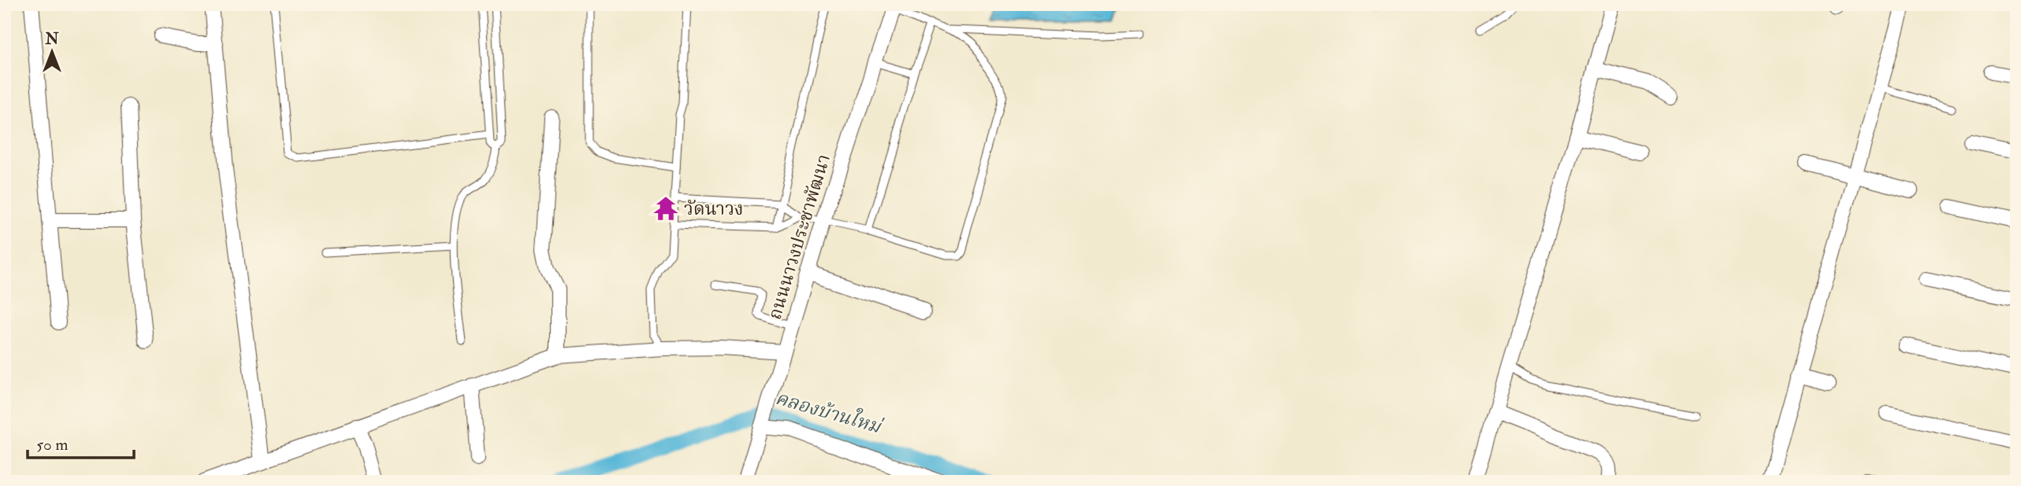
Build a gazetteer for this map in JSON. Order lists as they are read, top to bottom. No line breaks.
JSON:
{"streets":{"street":["ถนนนาวงประชาพัฒนา"]},"water":["คลองบ้านใหม่"],"places":{"temple":["วัดนาวง"]},"scale_bar":"50 m","north":"top"}
